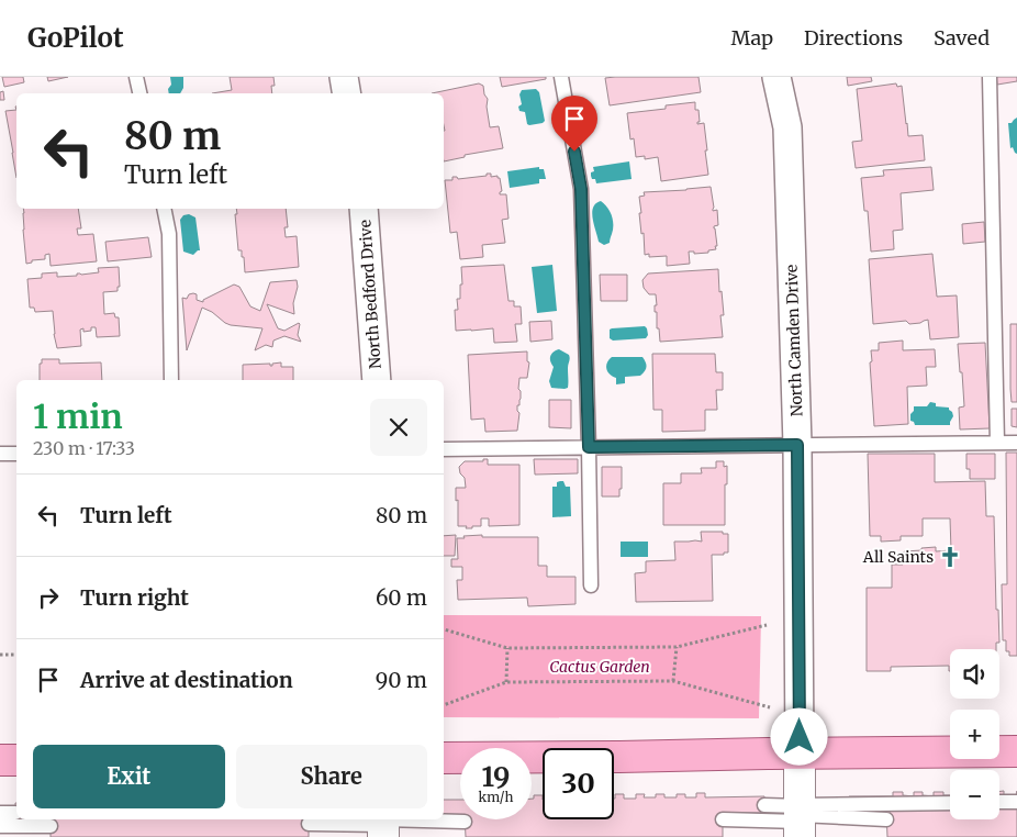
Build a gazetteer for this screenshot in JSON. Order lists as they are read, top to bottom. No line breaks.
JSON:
{"streets":{"street":["North Bedford Drive","North Camden Drive"]},"parks":["Cactus Garden"],"places":{"church":["All Saints"]},"page":{"header":"GoPilot","nav":["Map","Directions","Saved"],"turn":["80 m","Turn left"],"heading":["1 min","230 m · 17:33"],"list":[{"name":"Turn left","value":"80 m"},{"name":"Turn right","value":"60 m"},{"name":"Arrive at destination","value":"90 m"}],"map_buttons":["+","−"],"buttons":["Exit","Share"],"speed":"19 km/h","limit":"30"}}
